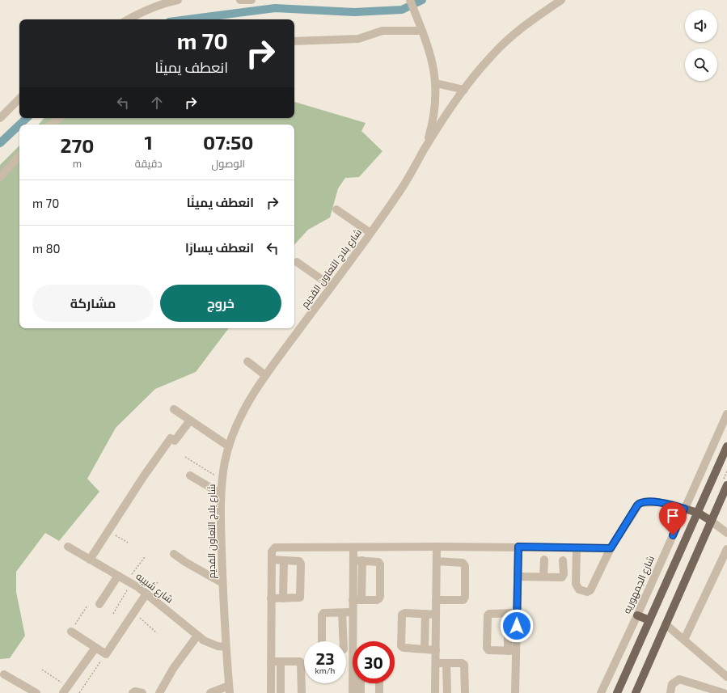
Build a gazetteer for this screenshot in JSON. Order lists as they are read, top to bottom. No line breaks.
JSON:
{"streets":{"street":["شارع بلاج التعاون القديم","شارع الجمهوريه","شارع شبيبه"]},"crossings":[["شارع بلاج التعاون القديم","شارع شبيبه"]],"page":{"turn":["70 m","انعطف يمينًا"],"eta":["07:50","الوصول","1","دقيقة","270","m"],"list":[{"name":"انعطف يمينًا","value":"70 m"},{"name":"انعطف يسارًا","value":"80 m"}],"buttons":["خروج","مشاركة"],"speed":"23 km/h","limit":"30"}}
